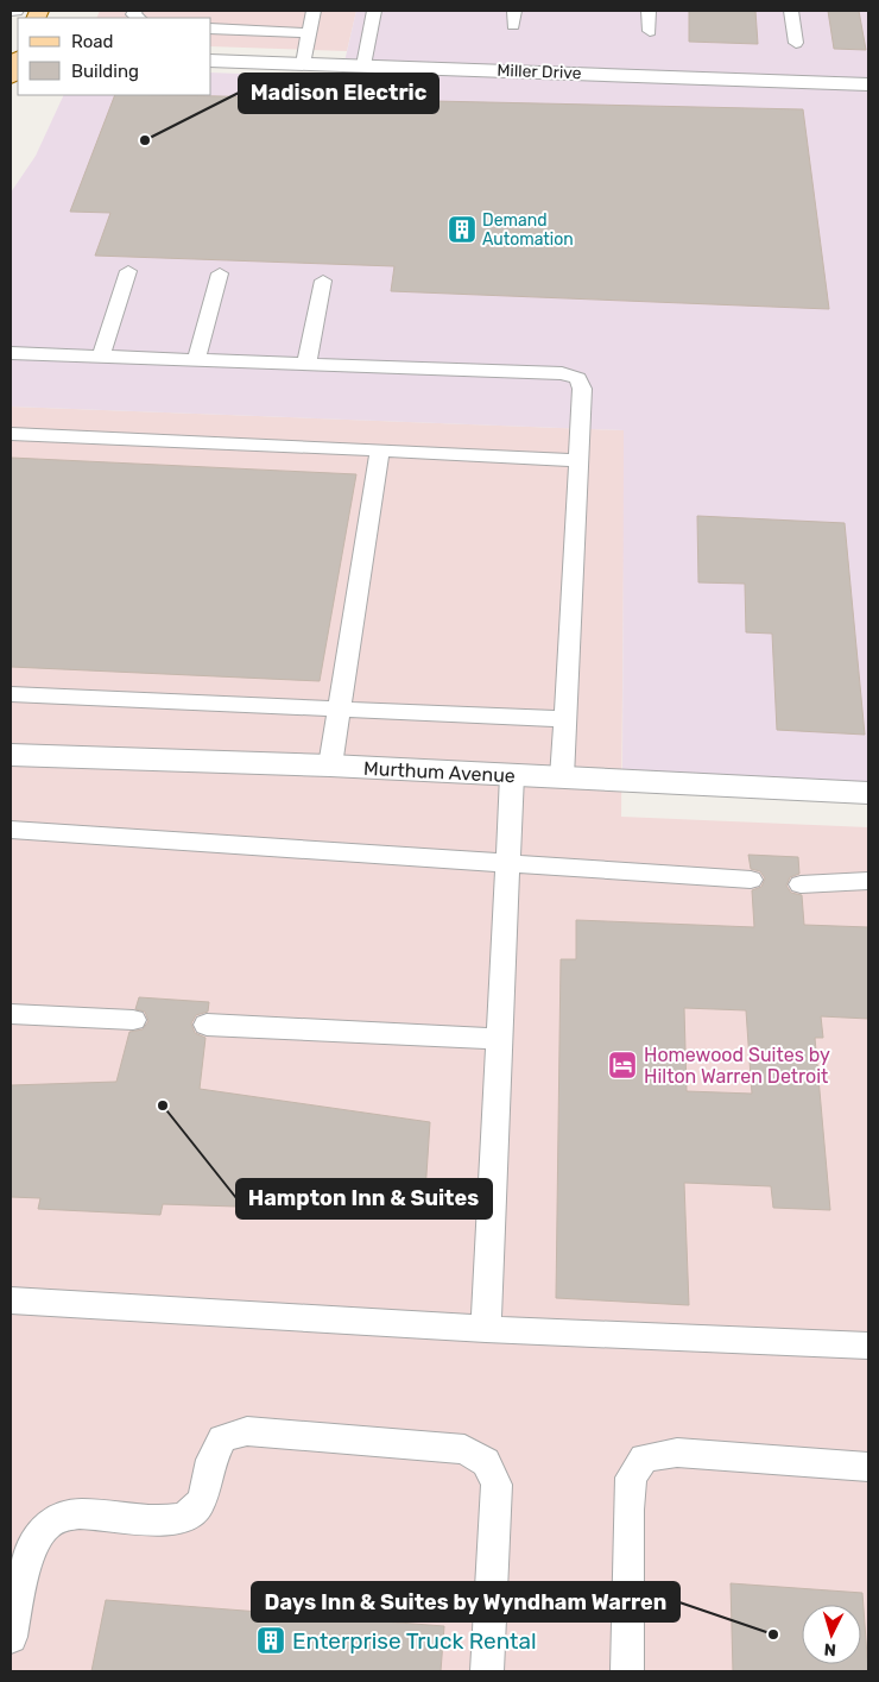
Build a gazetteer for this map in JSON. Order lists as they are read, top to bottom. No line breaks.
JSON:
{"streets":{"street":["Miller Drive","Murthum Avenue"]},"places":{"other":["Madison Electric","Hampton Inn & Suites","Days Inn & Suites by Wyndham Warren"],"building":["Demand Automation","Enterprise Truck Rental"],"hotel":["Homewood Suites by Hilton Warren Detroit"]},"legend":["Road","Building"],"north":"bottom"}
